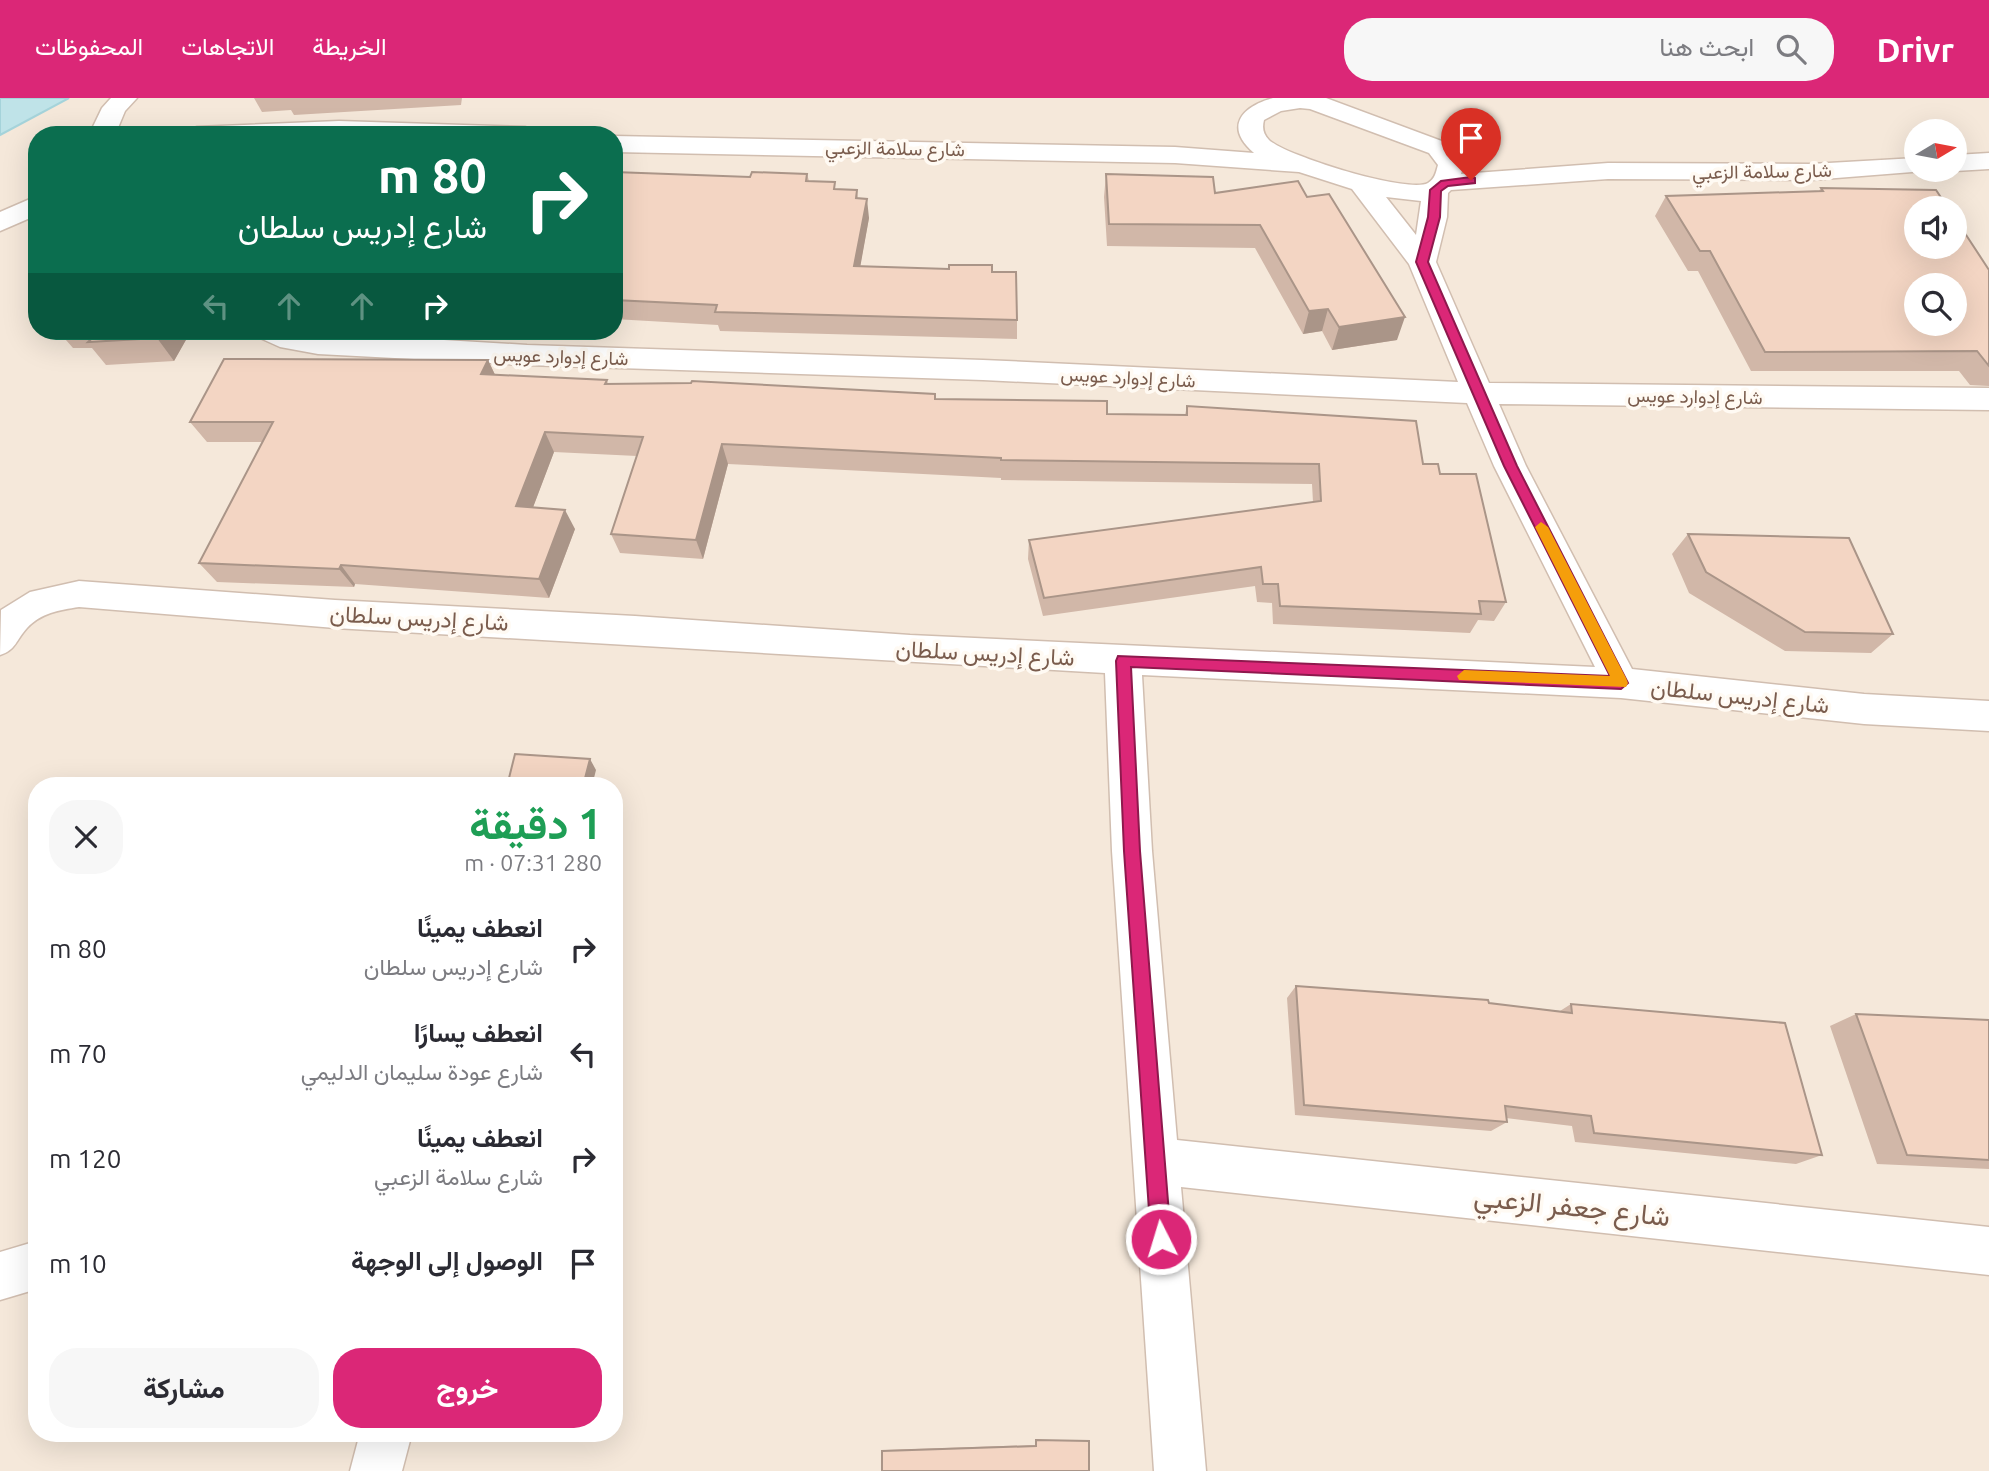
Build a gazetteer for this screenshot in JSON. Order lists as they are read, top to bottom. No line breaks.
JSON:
{"streets":{"street":["شارع سلامة الزعبي","شارع إدوارد عويس","شارع إدريس سلطان","شارع جعفر الزعبي"]},"north":"right","page":{"header":"Drivr","search":"ابحث هنا","nav":["الخريطة","الاتجاهات","المحفوظات"],"turn":["80 m","شارع إدريس سلطان"],"heading":["1 دقيقة","280 m · 07:31"],"list":[{"name":"انعطف يمينًا","note":"شارع إدريس سلطان","value":"80 m"},{"name":"انعطف يسارًا","note":"شارع عودة سليمان الدليمي","value":"70 m"},{"name":"انعطف يمينًا","note":"شارع سلامة الزعبي","value":"120 m"},{"name":"الوصول إلى الوجهة","value":"10 m"}],"buttons":["خروج","مشاركة"]}}
